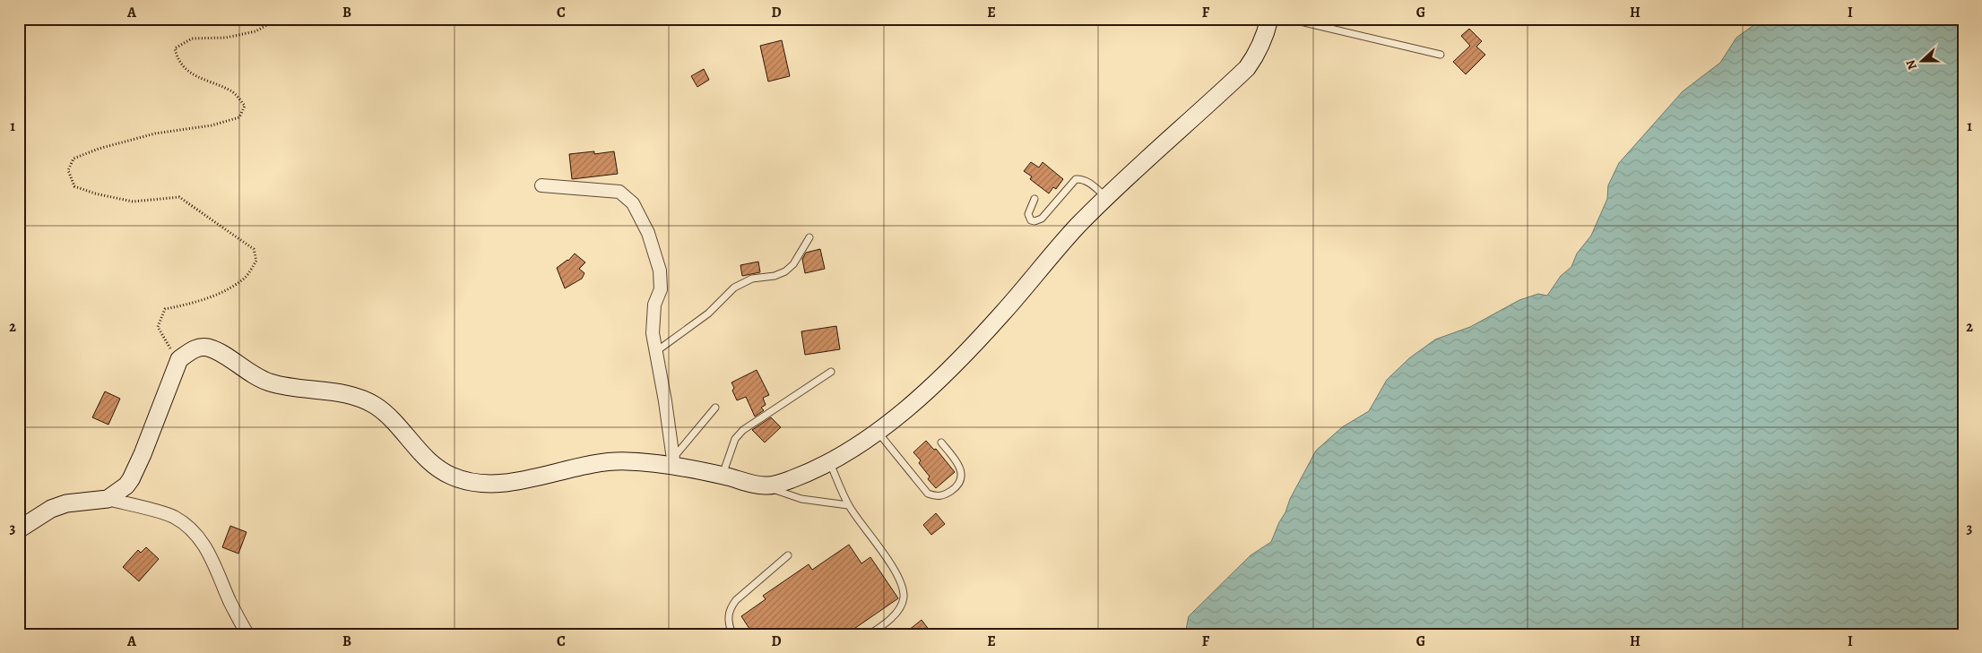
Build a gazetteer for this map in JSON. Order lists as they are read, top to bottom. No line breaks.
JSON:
{"north":"left","grid":{"columns":["A","B","C","D","E","F","G","H","I"],"rows":["1","2","3"]}}
